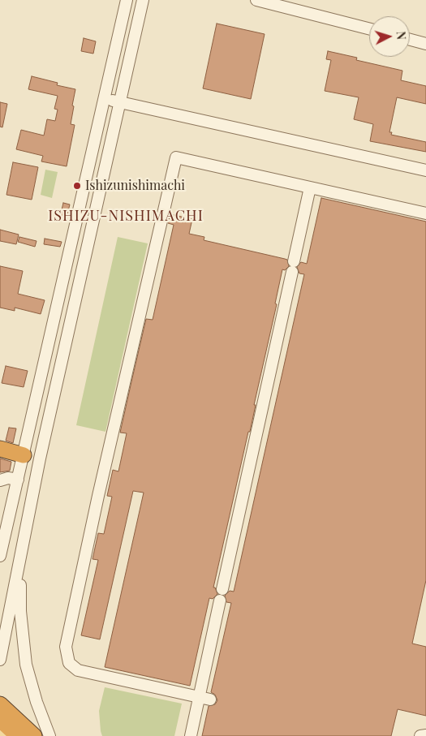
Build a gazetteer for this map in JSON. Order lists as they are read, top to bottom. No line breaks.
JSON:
{"districts":["ISHIZU-NISHIMACHI"],"places":["Ishizunishimachi"],"north":"right"}
